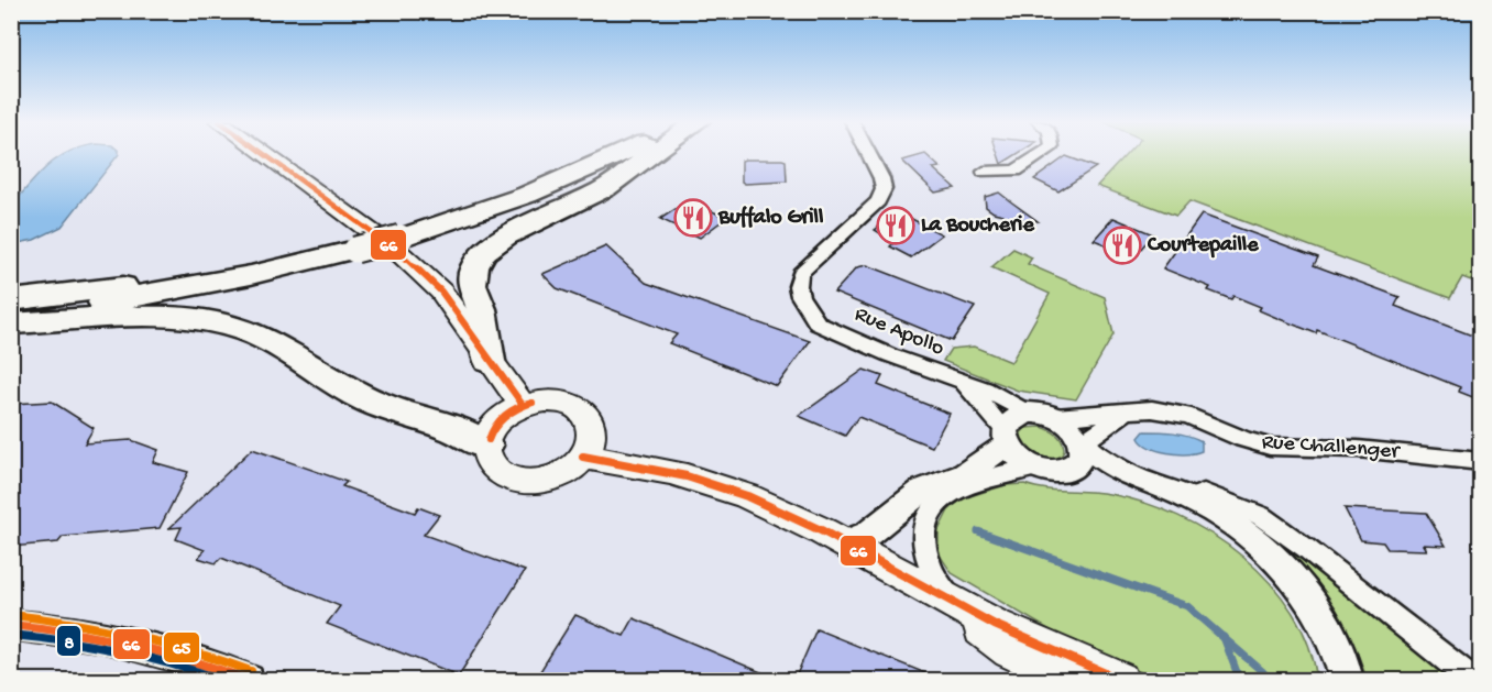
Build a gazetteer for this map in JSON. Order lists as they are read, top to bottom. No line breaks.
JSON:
{"streets":{"street":["Rue Apollo","Rue Challenger"]},"crossings":[["Rue Apollo","Rue Challenger"]],"places":{"restaurant":["Buffalo Grill","La Boucherie","Courtepaille"]},"lines":["transit line 66","transit line 65","transit line 8"]}
